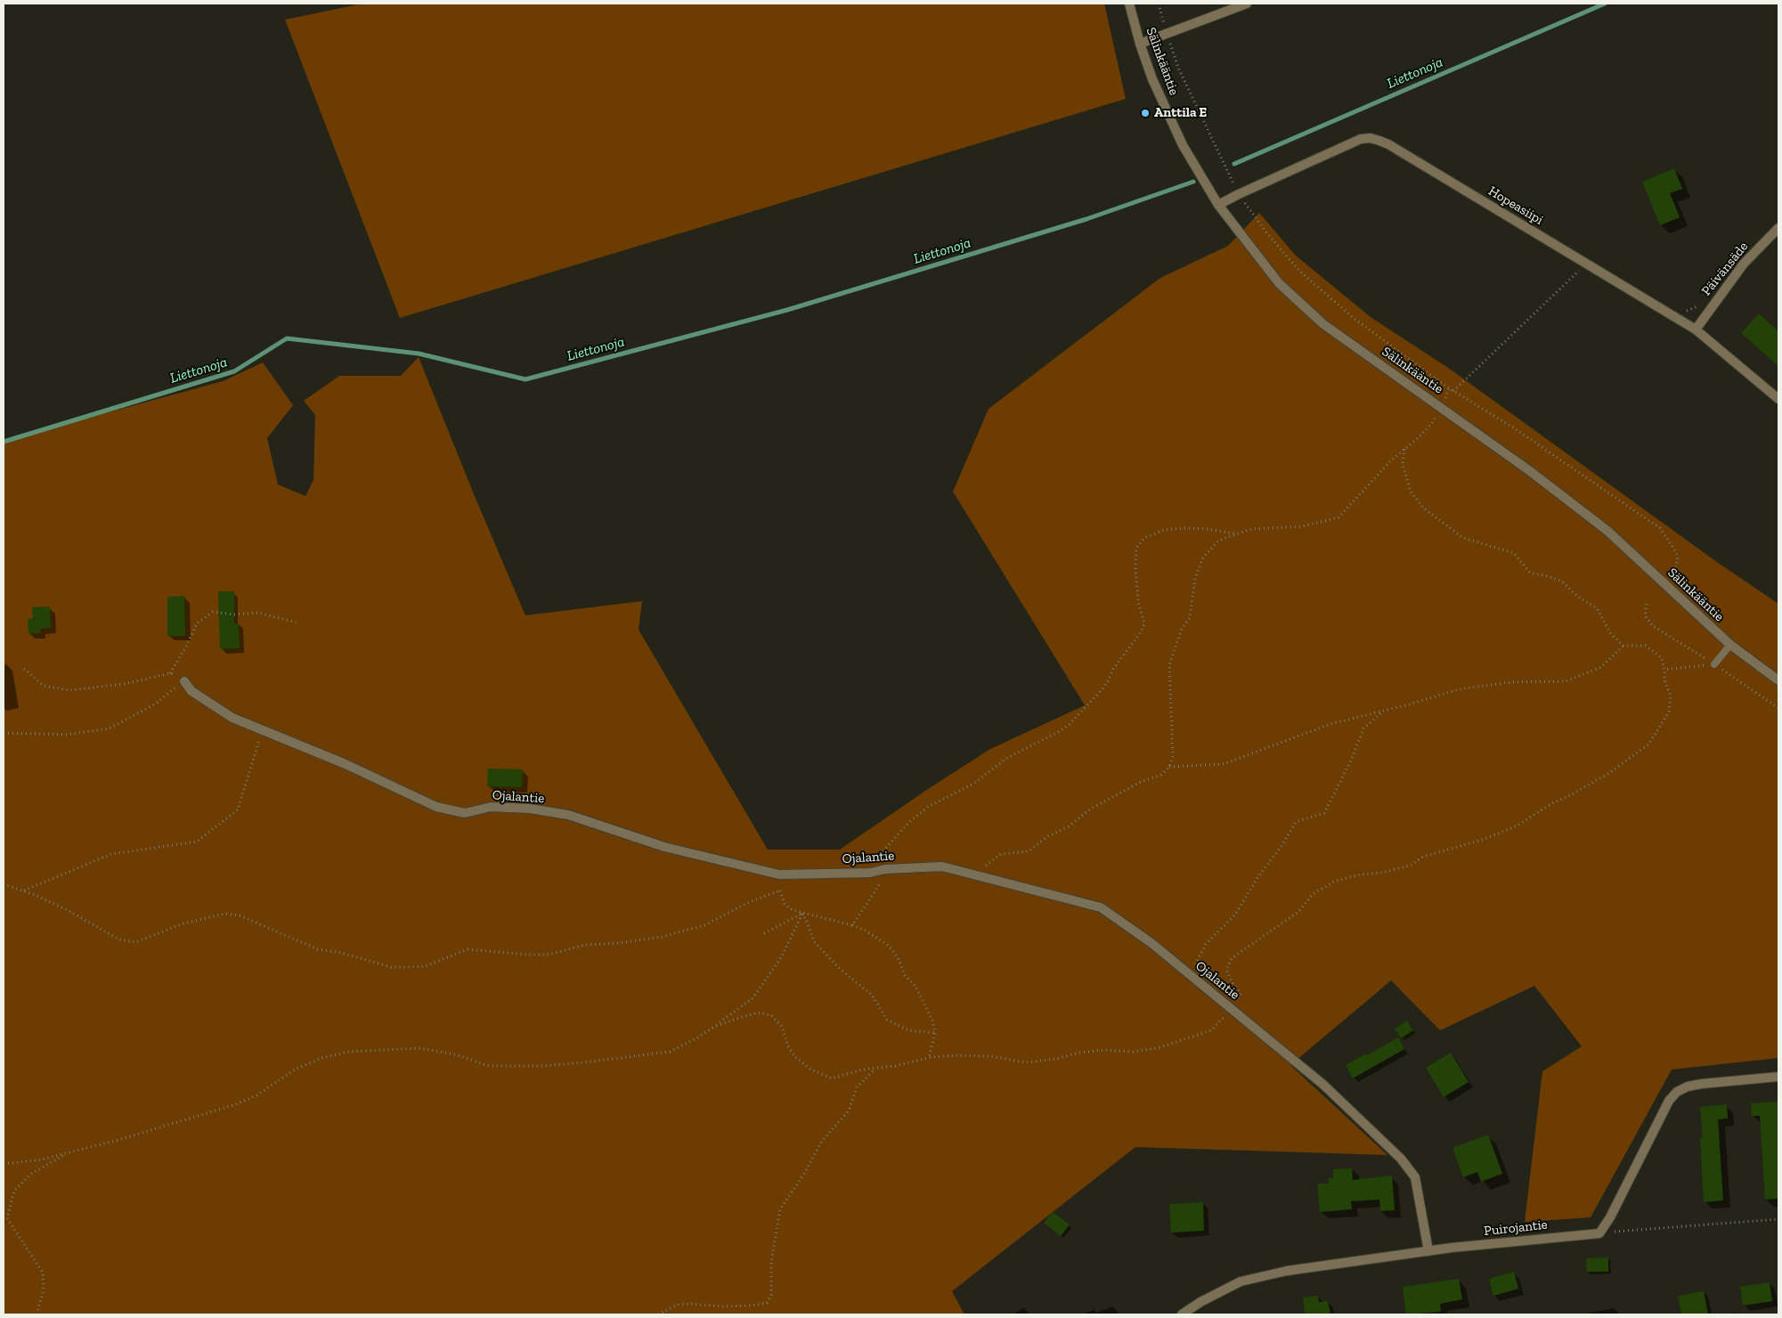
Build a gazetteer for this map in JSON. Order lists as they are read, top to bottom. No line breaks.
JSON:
{"streets":{"street":["Sälinkääntie","Hopeasiipi","Päivänsäde","Ojalantie","Puirojantie"]},"crossings":[["Sälinkääntie","Hopeasiipi"],["Hopeasiipi","Päivänsäde"],["Ojalantie","Puirojantie"]],"water":["Liettonoja"],"places":["Anttila E"]}
